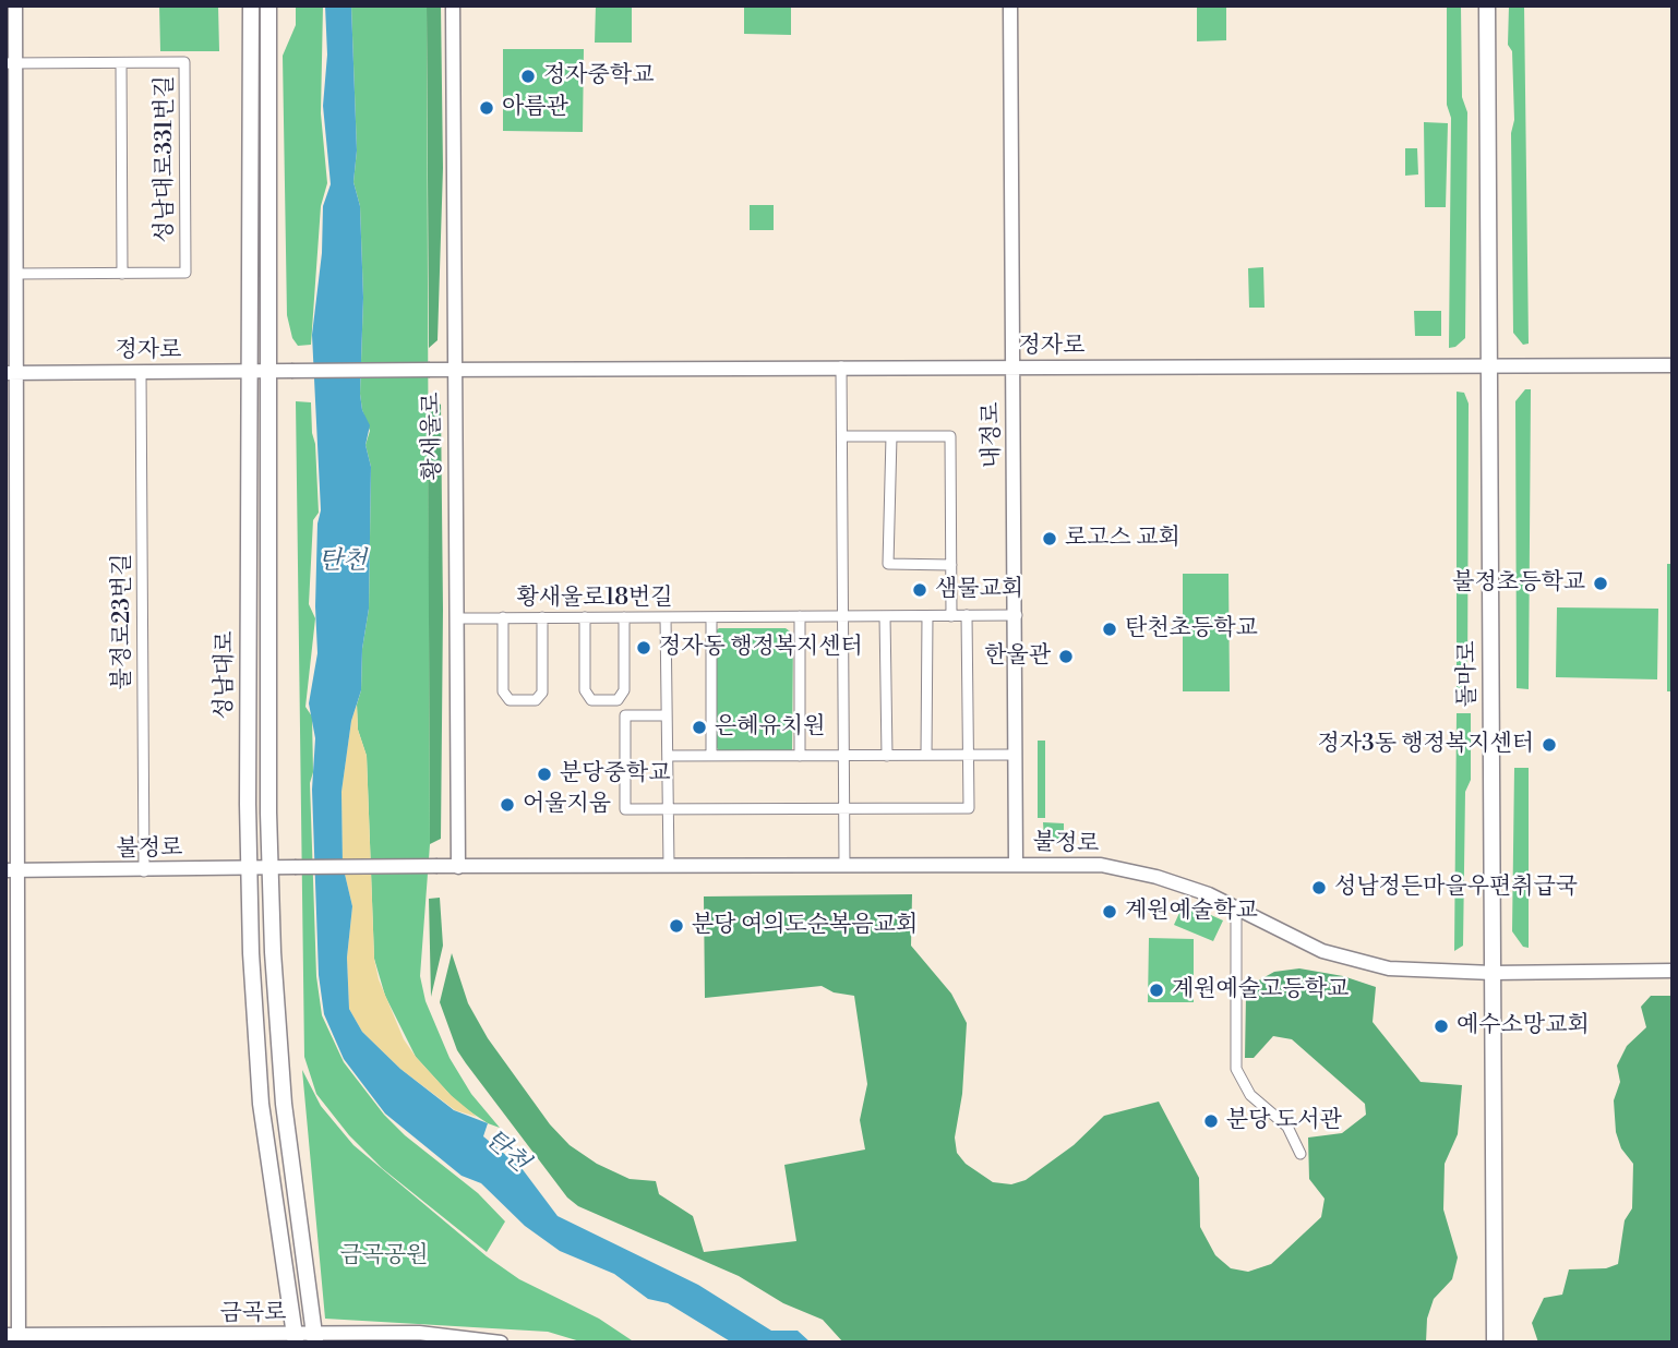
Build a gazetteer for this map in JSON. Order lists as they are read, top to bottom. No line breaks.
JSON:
{"streets":{"main road":["돌마로","성남대로"],"street":["성남대로331번길","정자로","내정로","황새울로","황새울로18번길","불정로23번길","불정로","금곡로"]},"crossings":[["정자로","내정로"],["정자로","황새울로"],["정자로","불정로23번길"],["정자로","돌마로"],["정자로","성남대로"],["내정로","황새울로18번길"],["내정로","불정로"],["황새울로","황새울로18번길"],["황새울로","불정로"],["불정로23번길","불정로"],["돌마로","불정로"],["성남대로","불정로"],["성남대로","금곡로"]],"water":["탄천"],"parks":["금곡공원"],"places":["정자중학교","아름관","로고스 교회","불정초등학교","샘물교회","탄천초등학교","정자동 행정복지센터","한울관","은혜유치원","정자3동 행정복지센터","분당중학교","어울지움","성남정든마을우편취급국","계원예술학교","분당 여의도순복음교회","계원예술고등학교","예수소망교회","분당 도서관"]}
